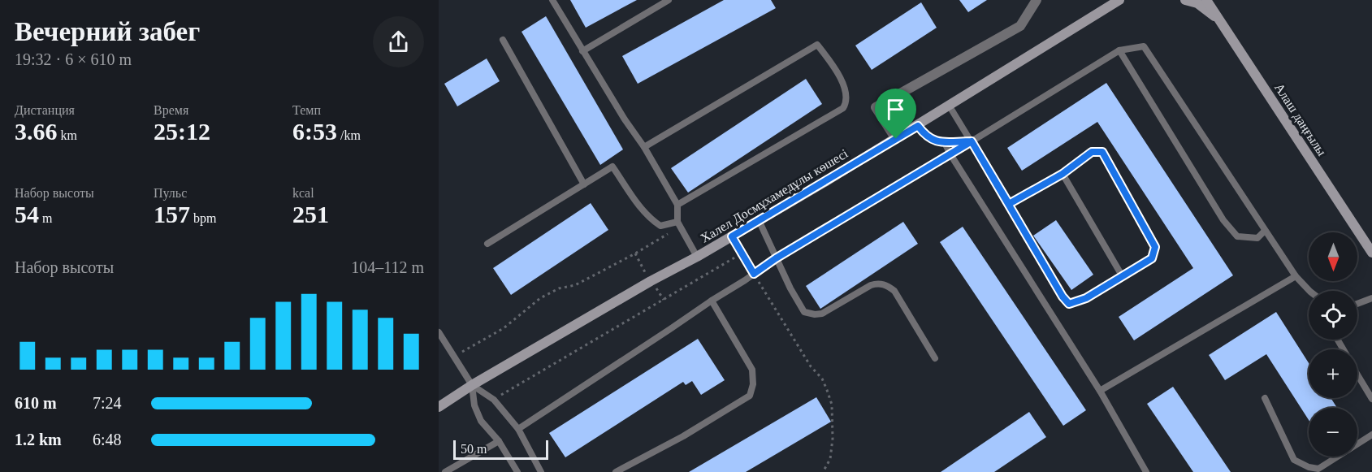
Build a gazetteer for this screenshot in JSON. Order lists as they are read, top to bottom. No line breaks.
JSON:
{"streets":{"street":["Алаш даңғылы","Халел Досмұхамедұлы көшесі"]},"scale_bar":"50 m","north":"bottom","page":{"heading":["Вечерний забег","19:32 · 6 × 610 m"],"stats":[["Дистанция","3.66 km"],["Время","25:12"],["Темп","6:53 /km"],["Набор высоты","54 m"],["Пульс","157 bpm"],["kcal","251"]],"map_buttons":["+","−"],"chart":["Набор высоты","104–112 m"],"list":[{"name":"610 m","note":"7:24"},{"name":"1.2 km","note":"6:48"}],"scale":"50 m"}}
